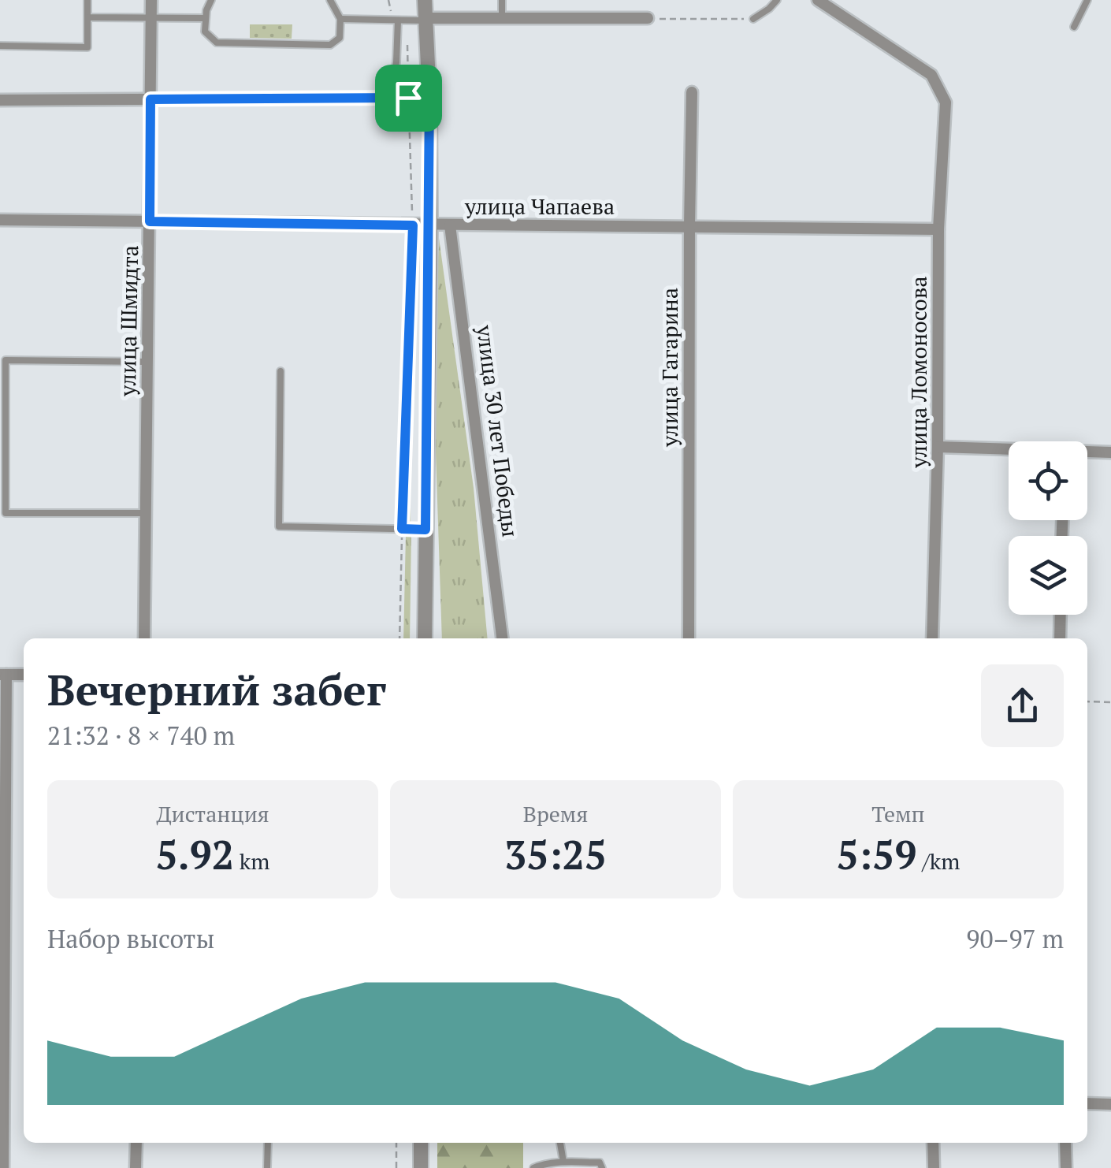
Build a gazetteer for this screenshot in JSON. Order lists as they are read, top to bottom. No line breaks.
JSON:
{"streets":{"street":["улица Чапаева","улица Шмидта","улица Гагарина","улица Ломоносова","улица 30 лет Победы"]},"crossings":[["улица Чапаева","улица Шмидта"],["улица Чапаева","улица Гагарина"],["улица Чапаева","улица Ломоносова"],["улица Чапаева","улица 30 лет Победы"]],"page":{"heading":["Вечерний забег","21:32 · 8 × 740 m"],"stats":[["Дистанция","5.92 km"],["Время","35:25"],["Темп","5:59 /km"]],"chart":["Набор высоты","90–97 m"]}}
